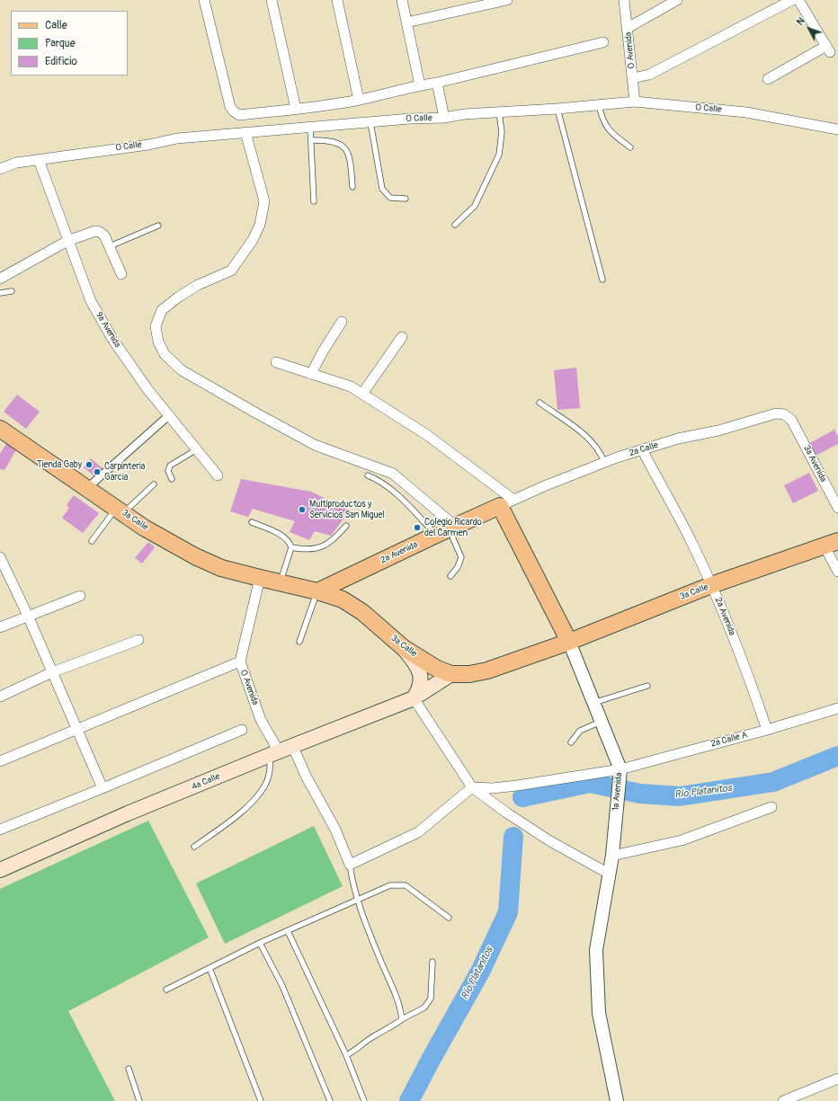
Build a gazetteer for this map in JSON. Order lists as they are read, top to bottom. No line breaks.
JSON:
{"streets":{"main road":["3a Calle","2a Avenida","4a Calle","1a Avenida"],"street":["0 Avenida","0 Calle","9a Avenida","2a Calle","3a Avenida","2a Calle A"]},"crossings":[["0 Avenida","0 Calle"],["0 Avenida","3a Calle"],["0 Avenida","4a Calle"],["0 Calle","9a Avenida"],["2a Calle","3a Avenida"],["2a Calle","2a Avenida"],["2a Calle","1a Avenida"],["3a Calle","2a Avenida"],["3a Calle","4a Calle"],["3a Calle","1a Avenida"],["2a Avenida","2a Calle A"],["2a Avenida","1a Avenida"],["2a Calle A","1a Avenida"]],"water":["Río Platanitos"],"places":["Tienda Gaby","Carpinteria Garcia","Multiproductos y Servicios San Miguel","Colegio Ricardo del Carmen"],"legend":["Calle","Parque","Edificio"],"north":"top left"}
